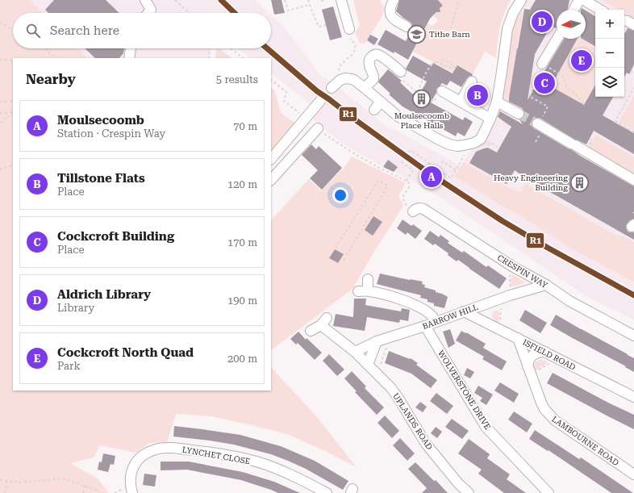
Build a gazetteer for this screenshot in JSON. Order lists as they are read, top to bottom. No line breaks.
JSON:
{"streets":{"street":["CRESPIN WAY","BARROW HILL","ISFIELD ROAD","WOLVERSTONE DRIVE","UPLANDS ROAD","LAMBOURNE ROAD","LYNCHET CLOSE"]},"crossings":[["CRESPIN WAY","BARROW HILL"],["BARROW HILL","ISFIELD ROAD"],["BARROW HILL","WOLVERSTONE DRIVE"],["BARROW HILL","UPLANDS ROAD"],["ISFIELD ROAD","LAMBOURNE ROAD"]],"places":{"school or university":["Tithe Barn"],"building":["Moulsecoomb Place Halls","Heavy Engineering Building"]},"lines":["transit line R1"],"north":"left","page":{"map_buttons":["+","−"],"pins":["D","E","C","B","A"],"search":"Search here","heading":["Nearby","5 results"],"list":[{"mark":"A","name":"Moulsecoomb","note":"Station · Crespin Way","value":"70 m"},{"mark":"B","name":"Tillstone Flats","note":"Place","value":"120 m"},{"mark":"C","name":"Cockcroft Building","note":"Place","value":"170 m"},{"mark":"D","name":"Aldrich Library","note":"Library","value":"190 m"},{"mark":"E","name":"Cockcroft North Quad","note":"Park","value":"200 m"}]}}
